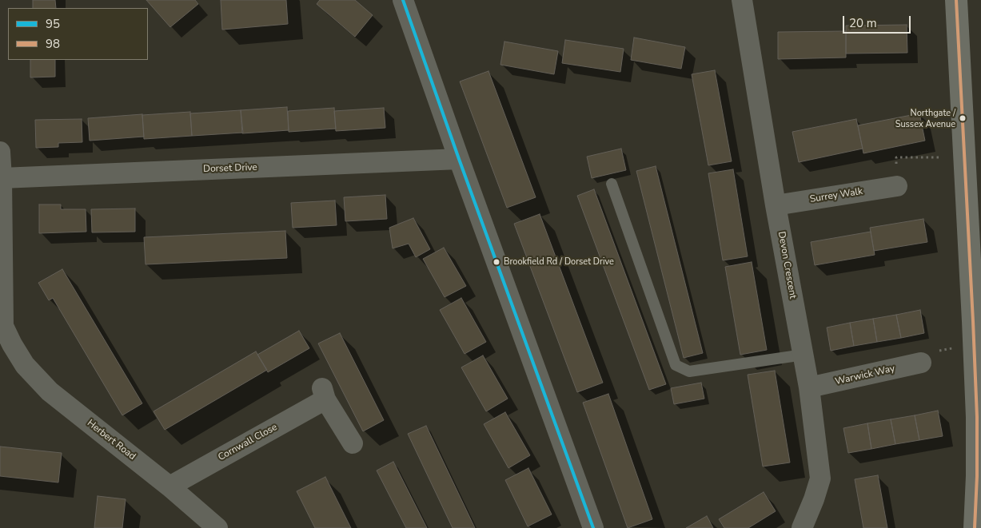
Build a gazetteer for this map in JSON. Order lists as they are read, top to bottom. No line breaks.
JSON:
{"streets":{"street":["Dorset Drive","Surrey Walk","Devon Crescent","Warwick Way","Herbert Road","Cornwall Close"]},"crossings":[["Dorset Drive","Herbert Road"],["Surrey Walk","Devon Crescent"],["Devon Crescent","Warwick Way"],["Herbert Road","Cornwall Close"]],"places":["Northgate / Sussex Avenue","Brookfield Rd / Dorset Drive"],"lines":["transit line 95","transit line 98"],"legend":["95","98"],"scale_bar":"20 m"}
